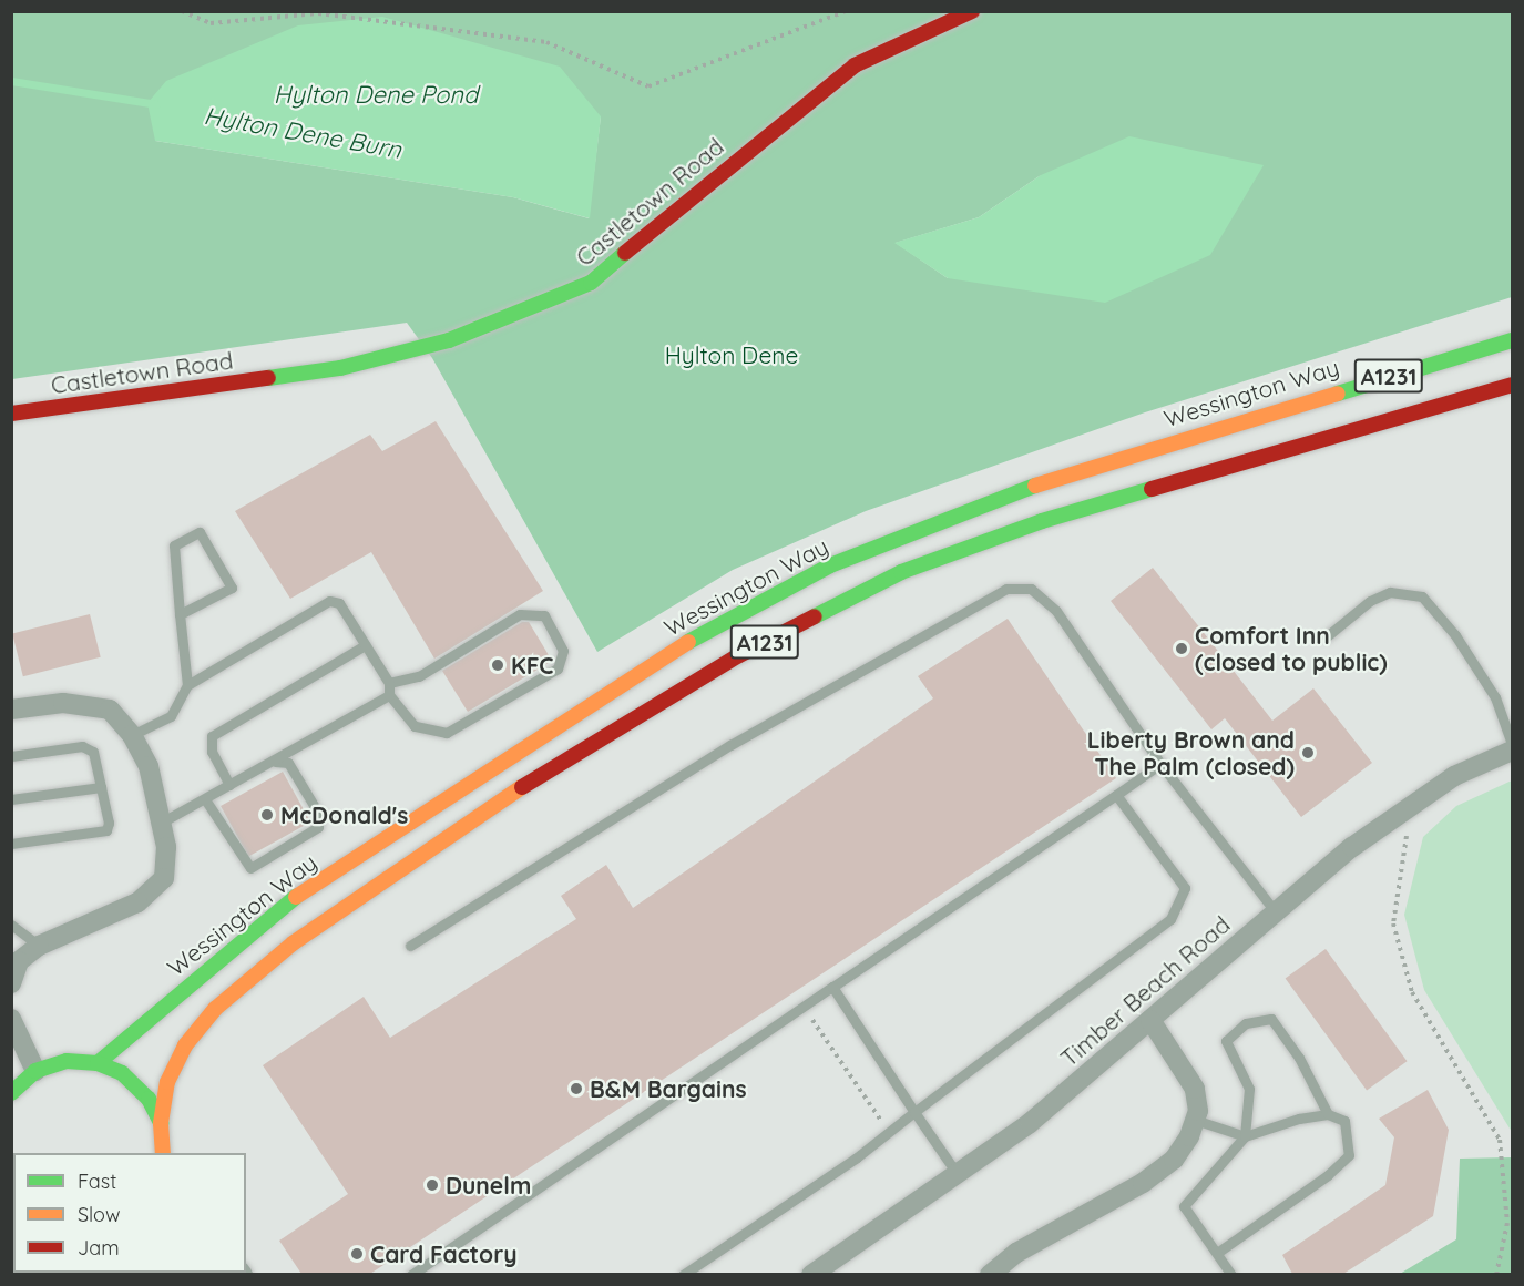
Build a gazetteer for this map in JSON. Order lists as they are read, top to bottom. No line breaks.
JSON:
{"streets":{"main road":["Castletown Road","A1231","Wessington Way"],"street":["Timber Beach Road"]},"water":["Hylton Dene Pond","Hylton Dene Burn"],"parks":["Hylton Dene"],"places":["Comfort Inn (closed to public)","KFC","Liberty Brown and The Palm (closed)","McDonald's","B&M Bargains","Dunelm","Card Factory"],"legend":["Fast","Slow","Jam"]}
